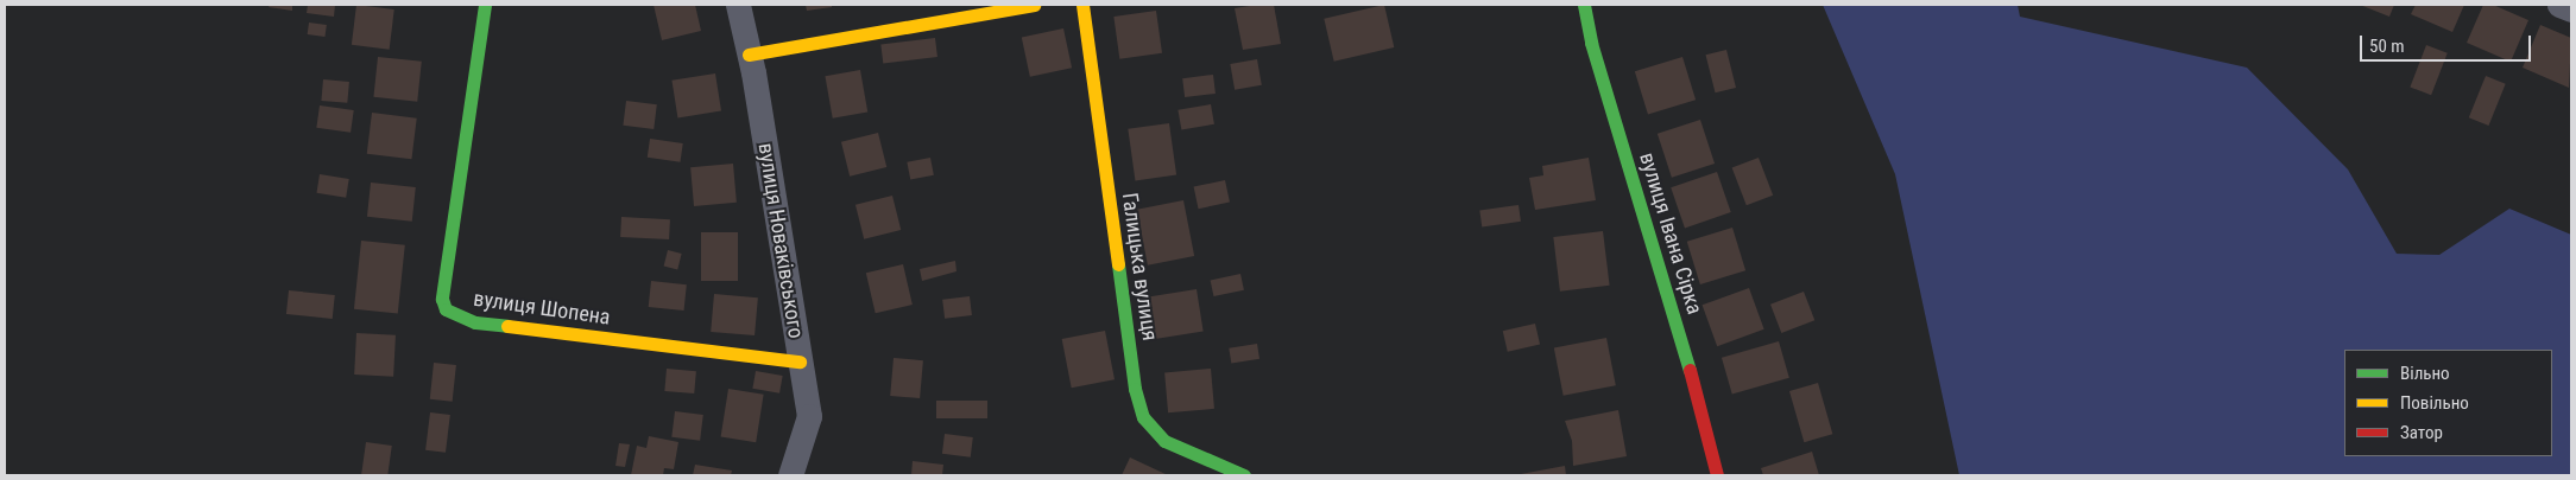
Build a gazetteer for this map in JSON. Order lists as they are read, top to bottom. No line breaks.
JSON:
{"streets":{"street":["вулиця Івана Сірка","вулиця Новаківського","Галицька вулиця","вулиця Шопена"]},"crossings":[["вулиця Новаківського","вулиця Шопена"]],"legend":["Вільно","Повільно","Затор"],"scale_bar":"50 m"}
